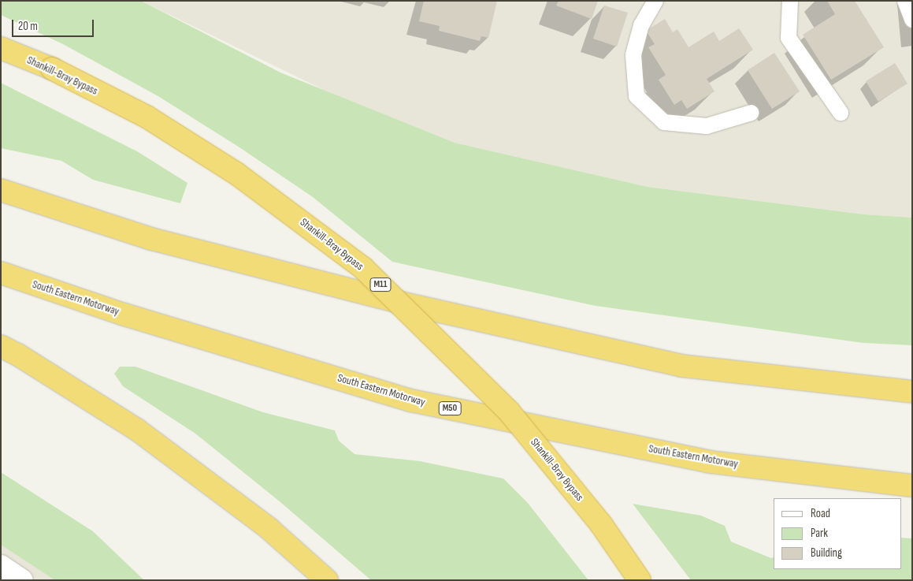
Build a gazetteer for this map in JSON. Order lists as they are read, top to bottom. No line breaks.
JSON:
{"streets":{"highway":["Shankill-Bray Bypass","M11","South Eastern Motorway","M50"]},"legend":["Road","Park","Building"],"scale_bar":"20 m"}
